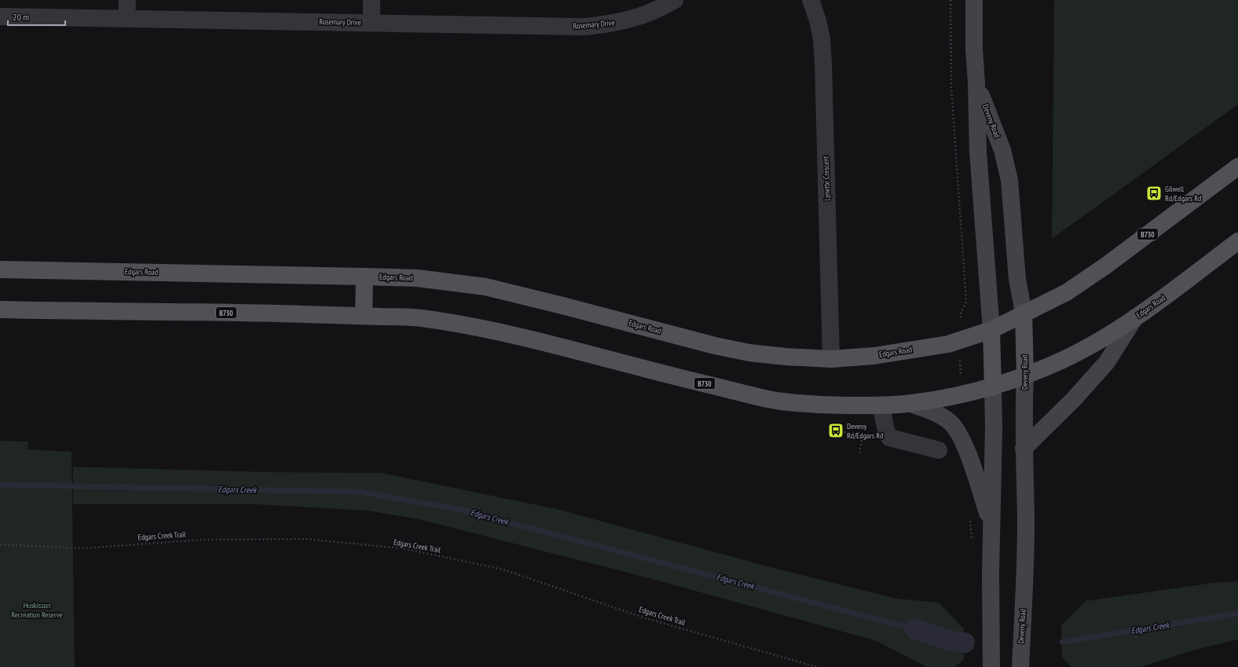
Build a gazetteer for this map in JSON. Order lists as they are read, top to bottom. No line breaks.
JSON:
{"streets":{"main road":["Deveny Road","B730","Edgars Road"],"street":["Rosemary Drive","Lynette Crescent"],"path":["Edgars Creek Trail"]},"crossings":[["Deveny Road","Edgars Road"],["Lynette Crescent","Edgars Road"]],"water":["Edgars Creek"],"parks":["Huskisson Recreation Reserve"],"places":{"bus stop":["Gilwell Rd/Edgars Rd","Deveny Rd/Edgars Rd"]},"scale_bar":"20 m"}
